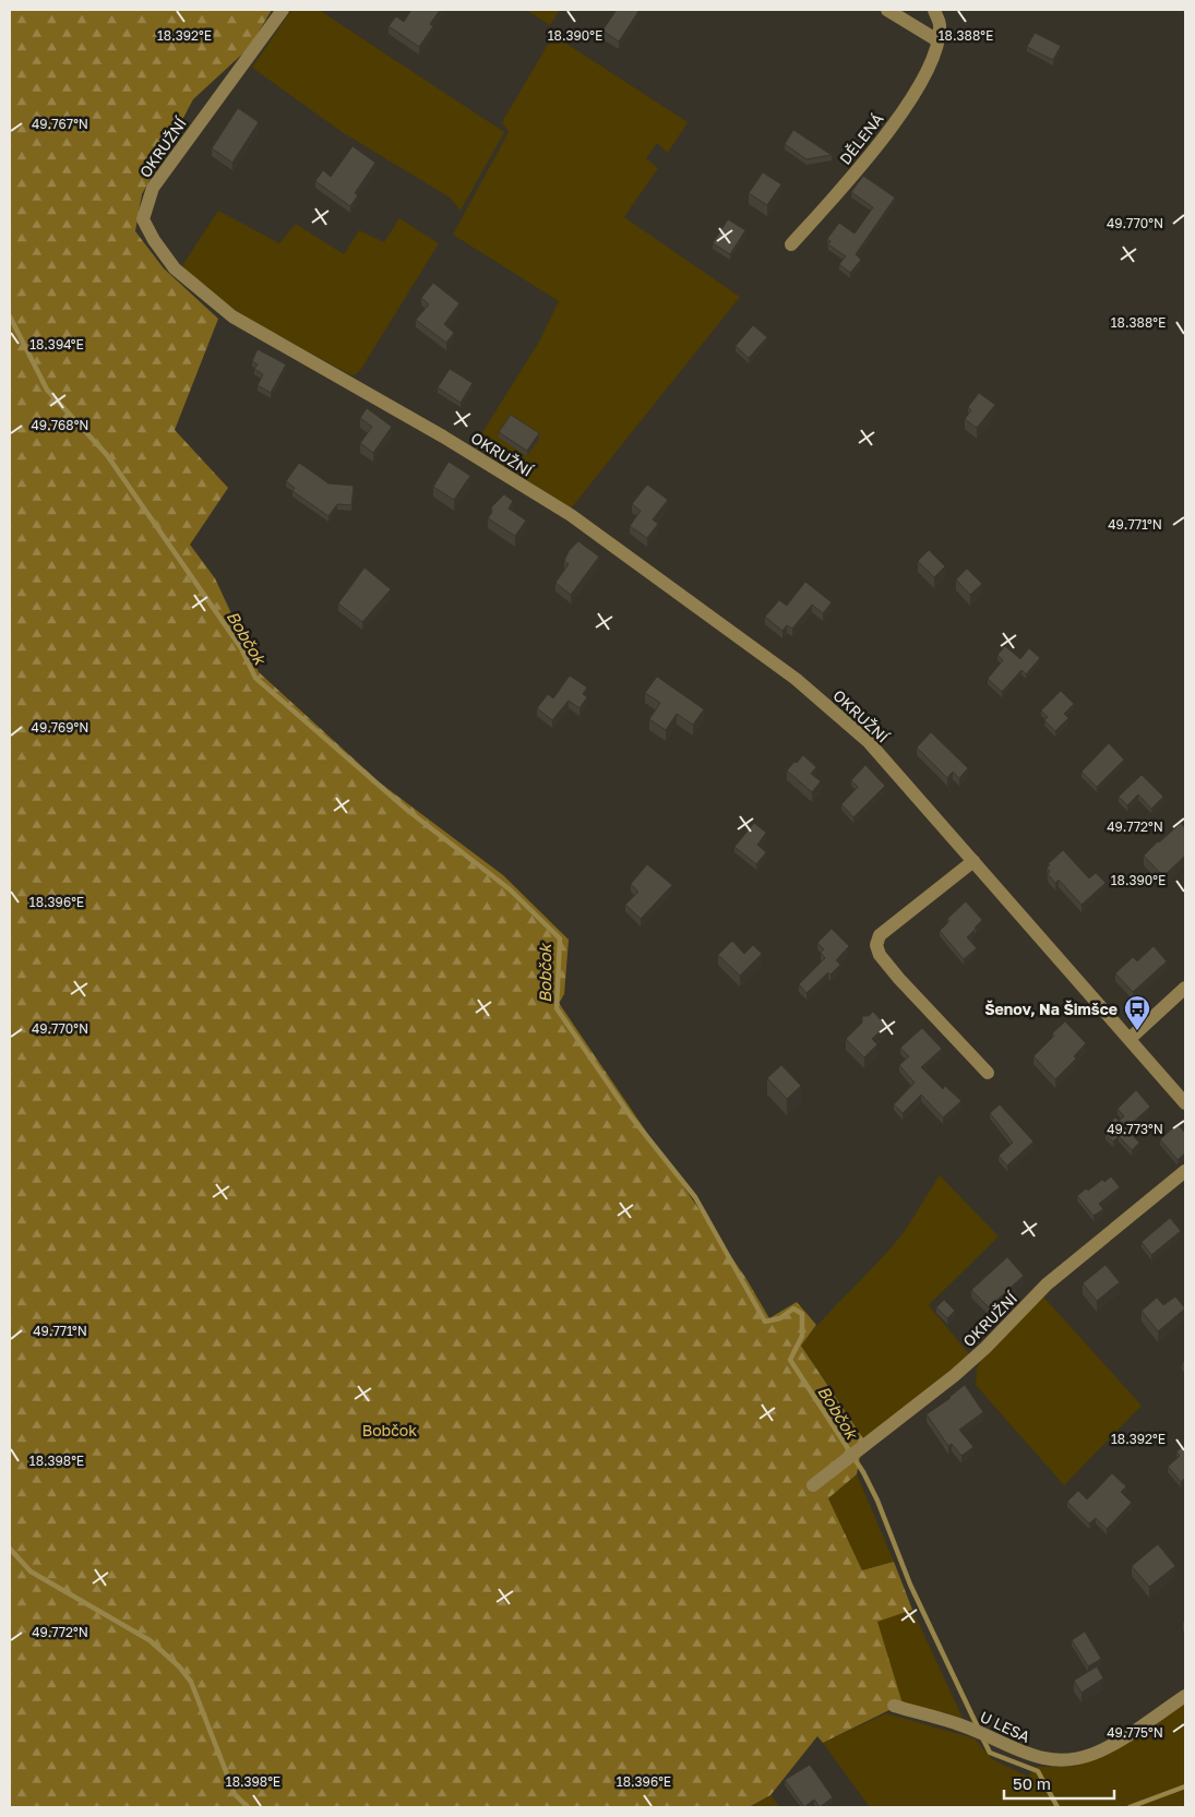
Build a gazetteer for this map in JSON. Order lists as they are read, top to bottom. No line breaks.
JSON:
{"streets":{"street":["DĚLENÁ","OKRUŽNÍ","U LESA"]},"water":["Bobčok"],"parks":["Bobčok"],"places":{"bus stop":["Šenov, Na Šimšce"]},"scale_bar":"50 m","coordinates":["18.392°E","18.390°E","18.388°E","49.767°N","49.770°N","18.394°E","49.768°N","49.771°N","49.769°N","49.772°N","18.396°E","49.773°N","18.398°E","49.775°N"]}
